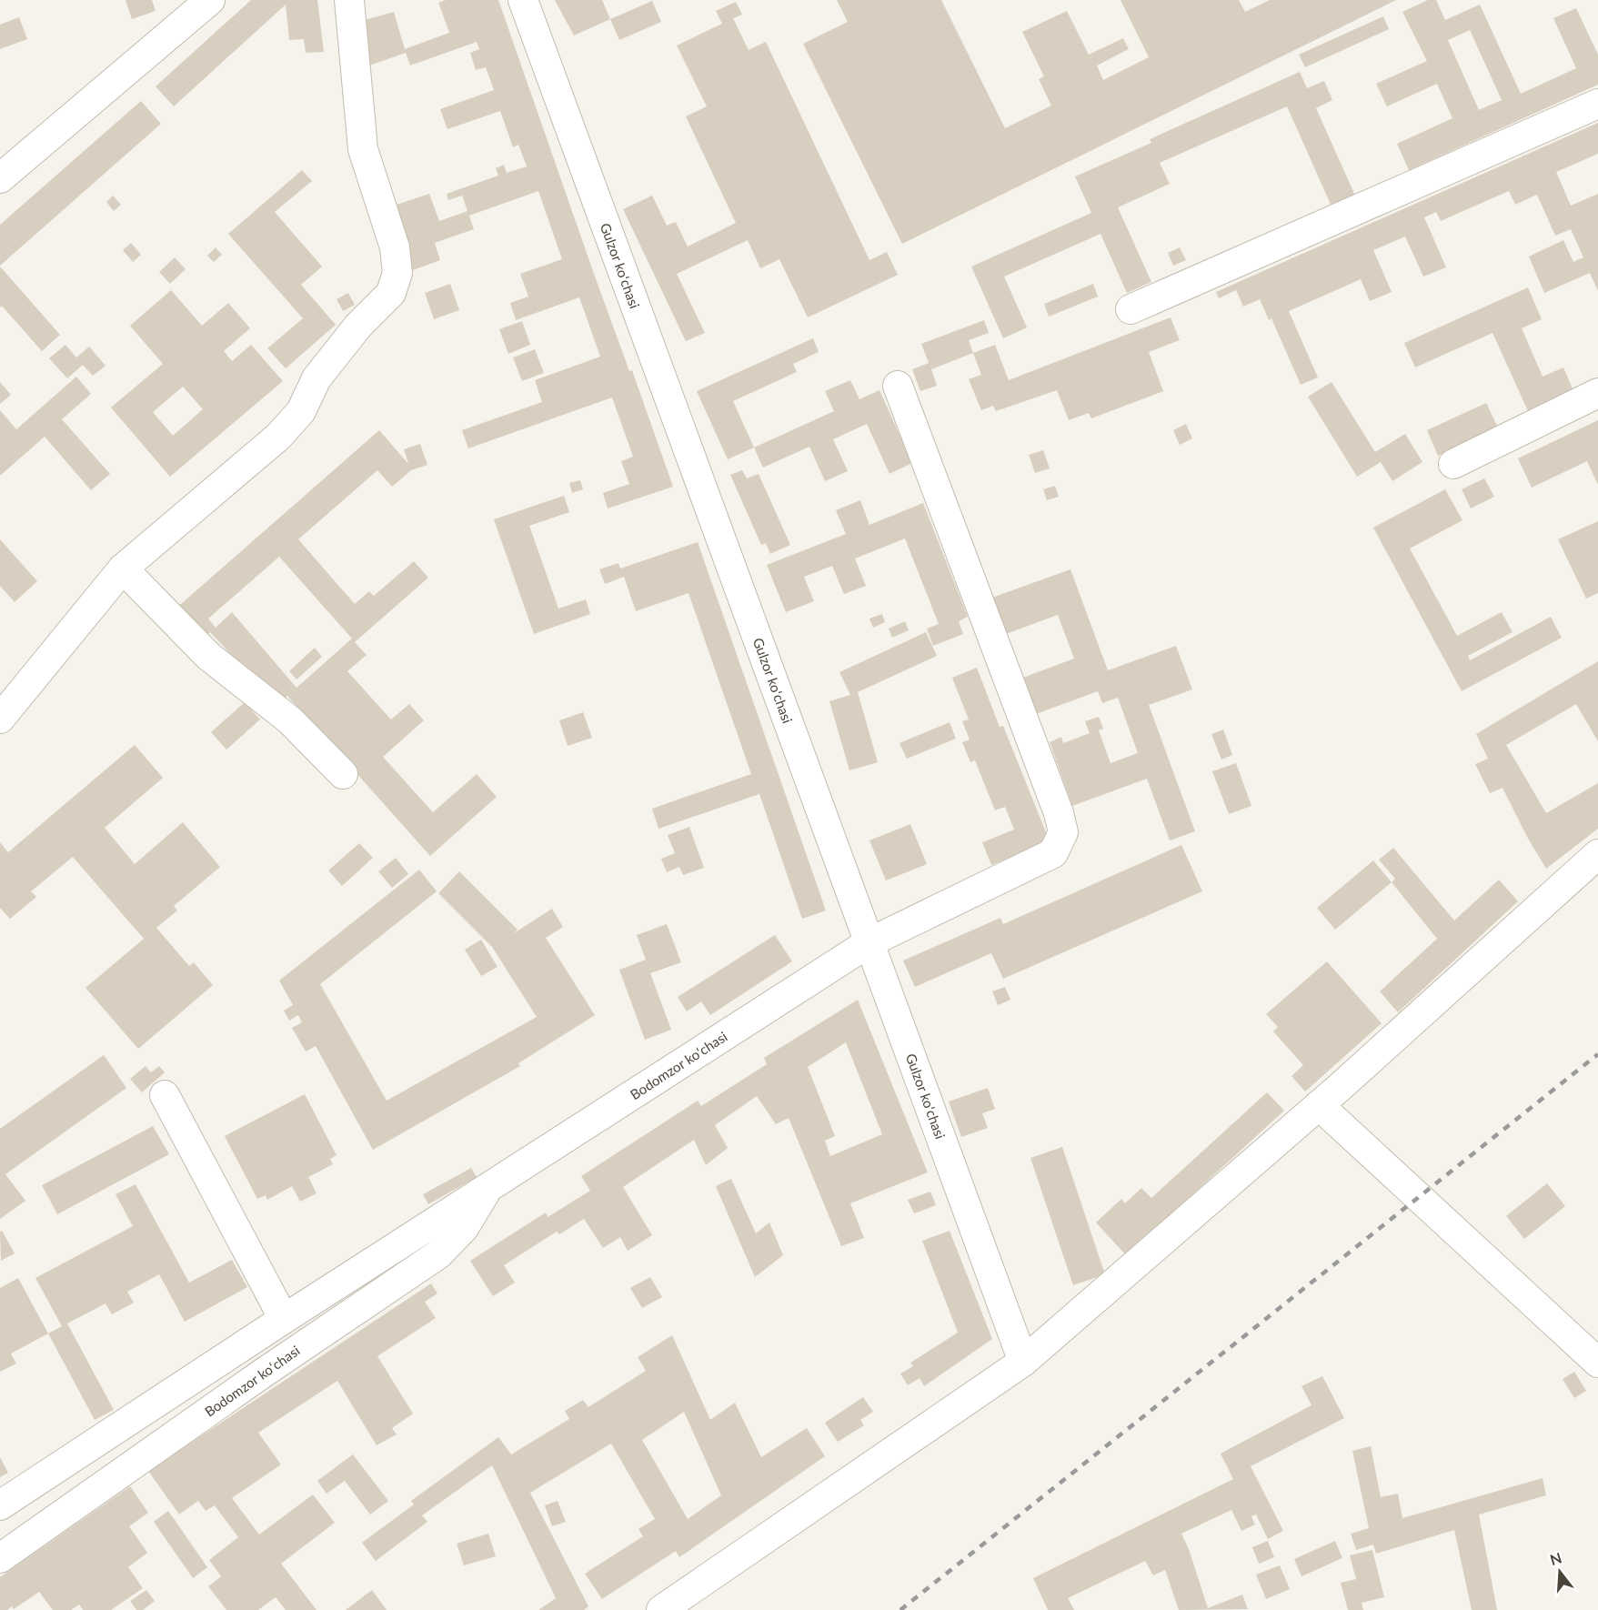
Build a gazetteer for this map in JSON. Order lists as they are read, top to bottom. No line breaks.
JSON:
{"streets":{"street":["Gulzor koʻchasi","Bodomzor koʻchasi"]},"crossings":[["Gulzor koʻchasi","Bodomzor koʻchasi"]],"north":"top"}
